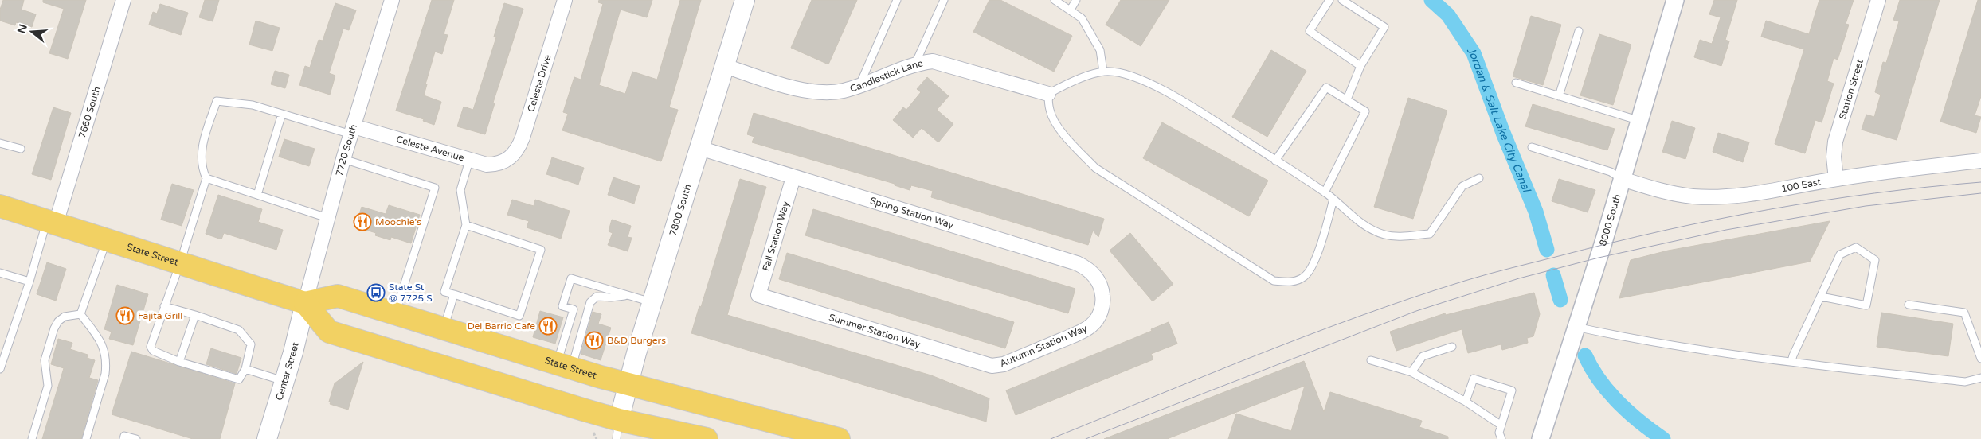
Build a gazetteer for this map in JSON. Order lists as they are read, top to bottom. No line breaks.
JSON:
{"streets":{"main road":["7800 South","State Street","Center Street"],"street":["Candlestick Lane","Celeste Drive","Station Street","7660 South","Celeste Avenue","7720 South","100 East","Spring Station Way","8000 South","Fall Station Way","Summer Station Way","Autumn Station Way"]},"crossings":[["Candlestick Lane","7800 South"],["Celeste Drive","Celeste Avenue"],["Station Street","100 East"],["7660 South","State Street"],["Celeste Avenue","7720 South"],["7720 South","State Street"],["7720 South","Center Street"],["100 East","8000 South"],["7800 South","Spring Station Way"],["7800 South","State Street"],["Spring Station Way","Fall Station Way"],["Spring Station Way","Autumn Station Way"],["Fall Station Way","Summer Station Way"],["State Street","Center Street"],["Summer Station Way","Autumn Station Way"]],"water":["Jordan & Salt Lake City Canal"],"places":{"restaurant":["Moochie's","Fajita Grill","Del Barrio Cafe","B&D Burgers"],"bus stop":["State St @ 7725 S"]},"north":"left"}
